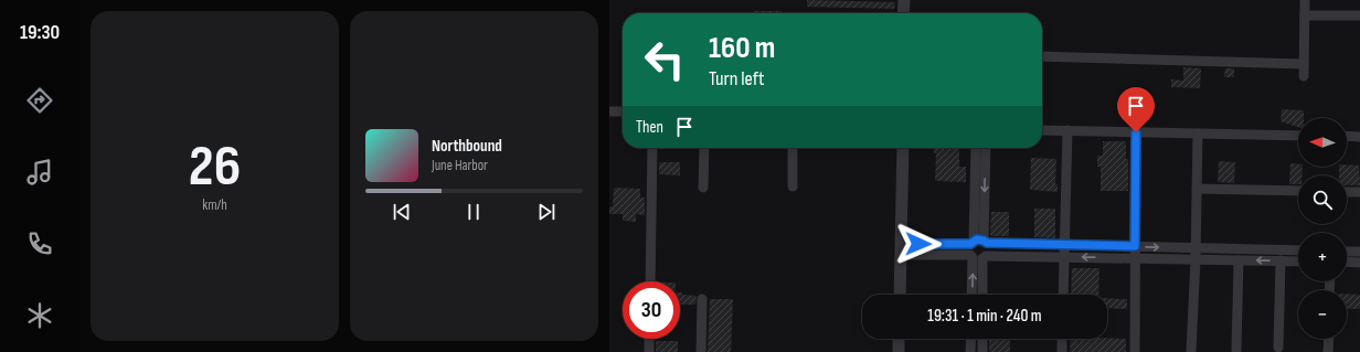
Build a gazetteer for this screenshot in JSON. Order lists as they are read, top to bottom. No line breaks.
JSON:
{"north":"left","page":{"tabs":"19:30","tile":["26","km/h"],"turn":["160 m","Turn left"],"then":"Then","map_buttons":["+","−"],"song":["Northbound","June Harbor"],"limit":"30","trip":"19:31 · 1 min · 240 m"}}
